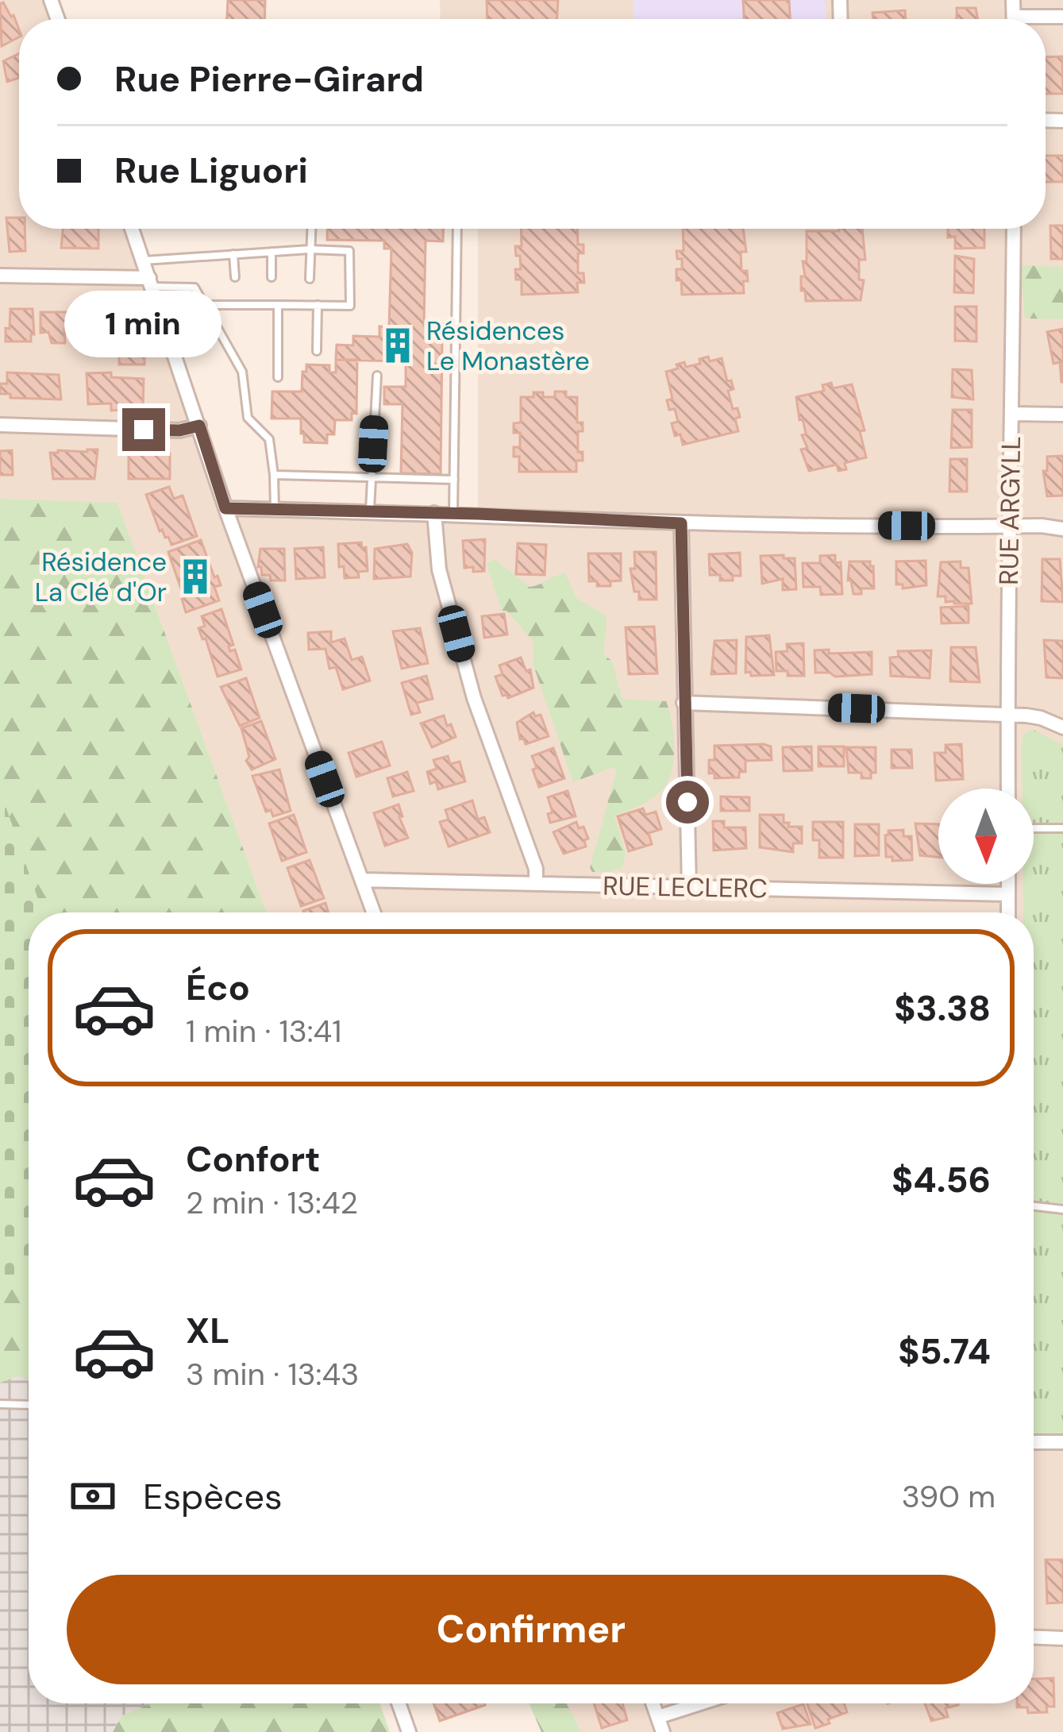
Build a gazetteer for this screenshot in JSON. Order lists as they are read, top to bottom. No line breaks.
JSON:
{"streets":{"street":["RUE ARGYLL","RUE LECLERC"]},"places":{"building":["Résidences Le Monastère","Résidence La Clé d'Or"]},"north":"bottom","page":{"banner":["Rue Pierre-Girard","Rue Liguori"],"bubble":"1 min","list":[{"name":"Éco","note":"1 min · 13:41","value":"$3.38"},{"name":"Confort","note":"2 min · 13:42","value":"$4.56"},{"name":"XL","note":"3 min · 13:43","value":"$5.74"}],"pay":["Espèces","390 m"],"buttons":"Confirmer"}}
